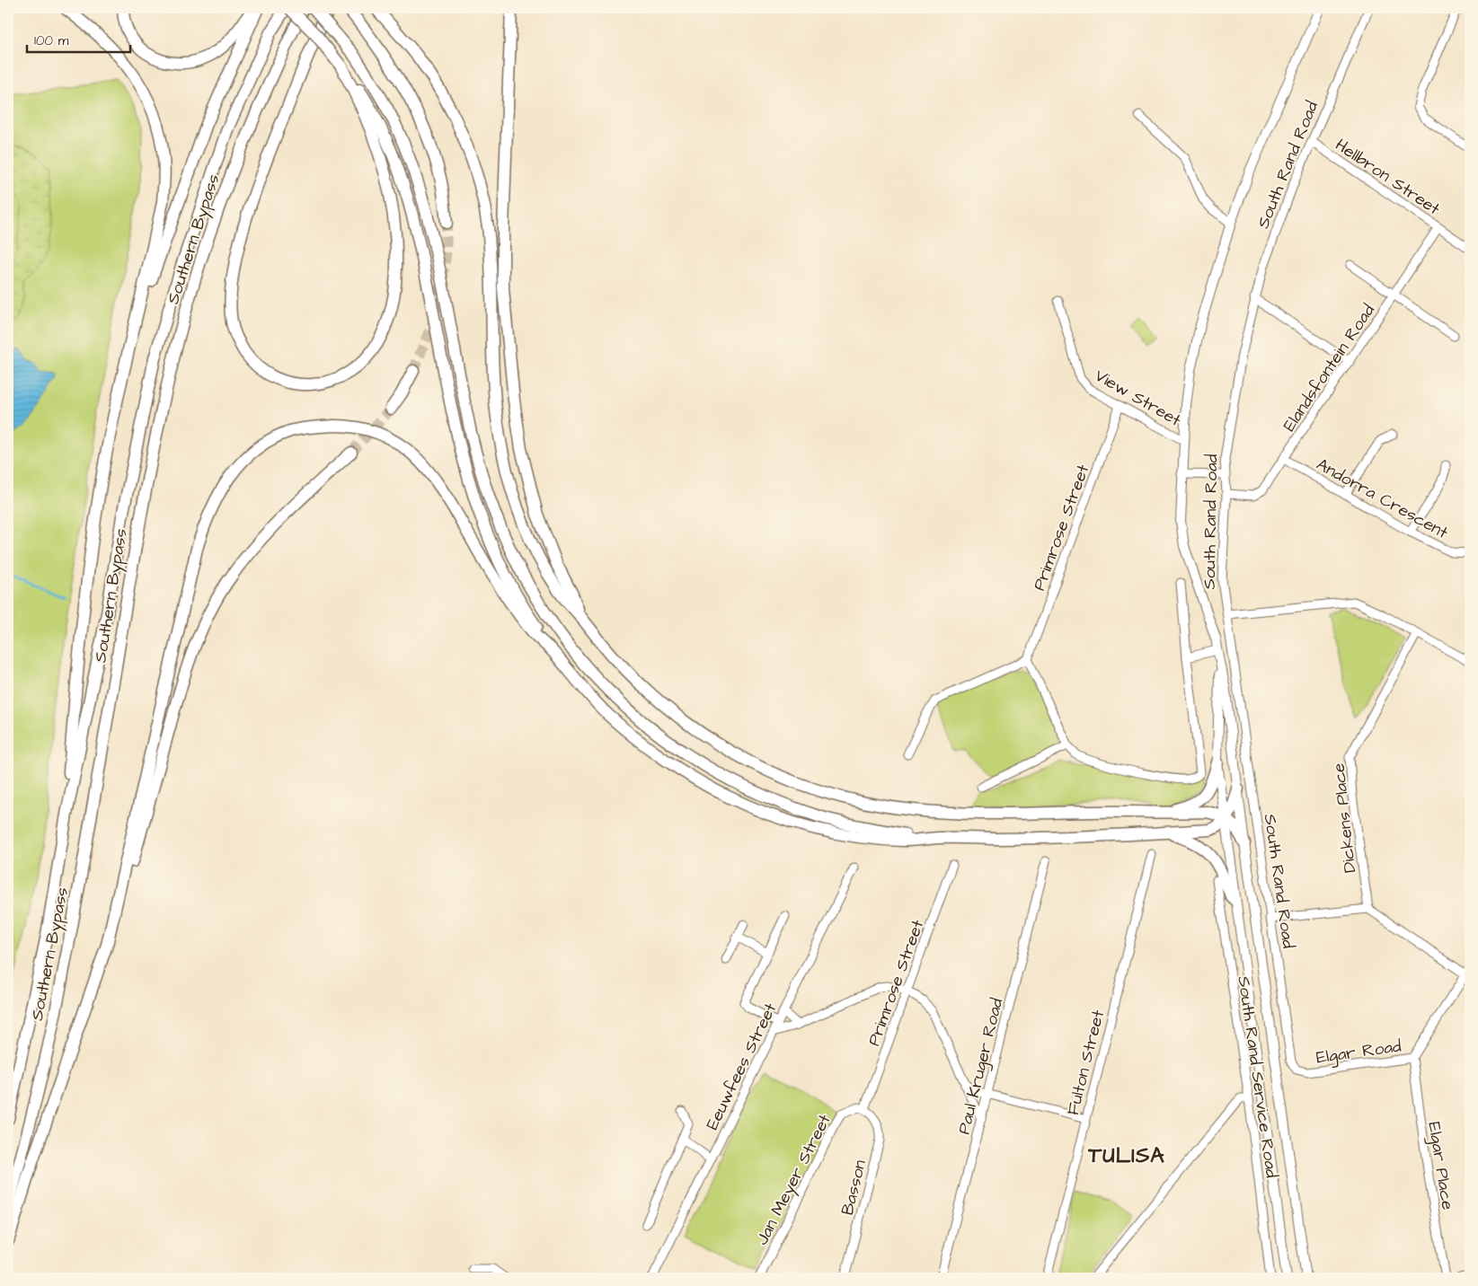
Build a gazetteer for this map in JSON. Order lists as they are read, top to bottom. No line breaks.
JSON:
{"streets":{"highway":["Southern Bypass"],"main road":["South Rand Road"],"street":["Hellbron Street","Elandsfontein Road","View Street","Andorra Crescent","Primrose Street","Dickens Place","Elgar Road","Fulton Street","Eeuwfees Street","Paul Kruger Road","South Rand Service Road","Elgar Place","Jan Meyer Street","Basson"]},"crossings":[["South Rand Road","Hellbron Street"],["South Rand Road","Elandsfontein Road"],["South Rand Road","View Street"],["South Rand Road","Elgar Road"],["Hellbron Street","Elandsfontein Road"],["Elandsfontein Road","Andorra Crescent"],["View Street","Primrose Street"],["Primrose Street","Jan Meyer Street"],["Primrose Street","Basson"],["Elgar Road","Elgar Place"],["Jan Meyer Street","Basson"]],"districts":["TULISA"],"scale_bar":"100 m"}
